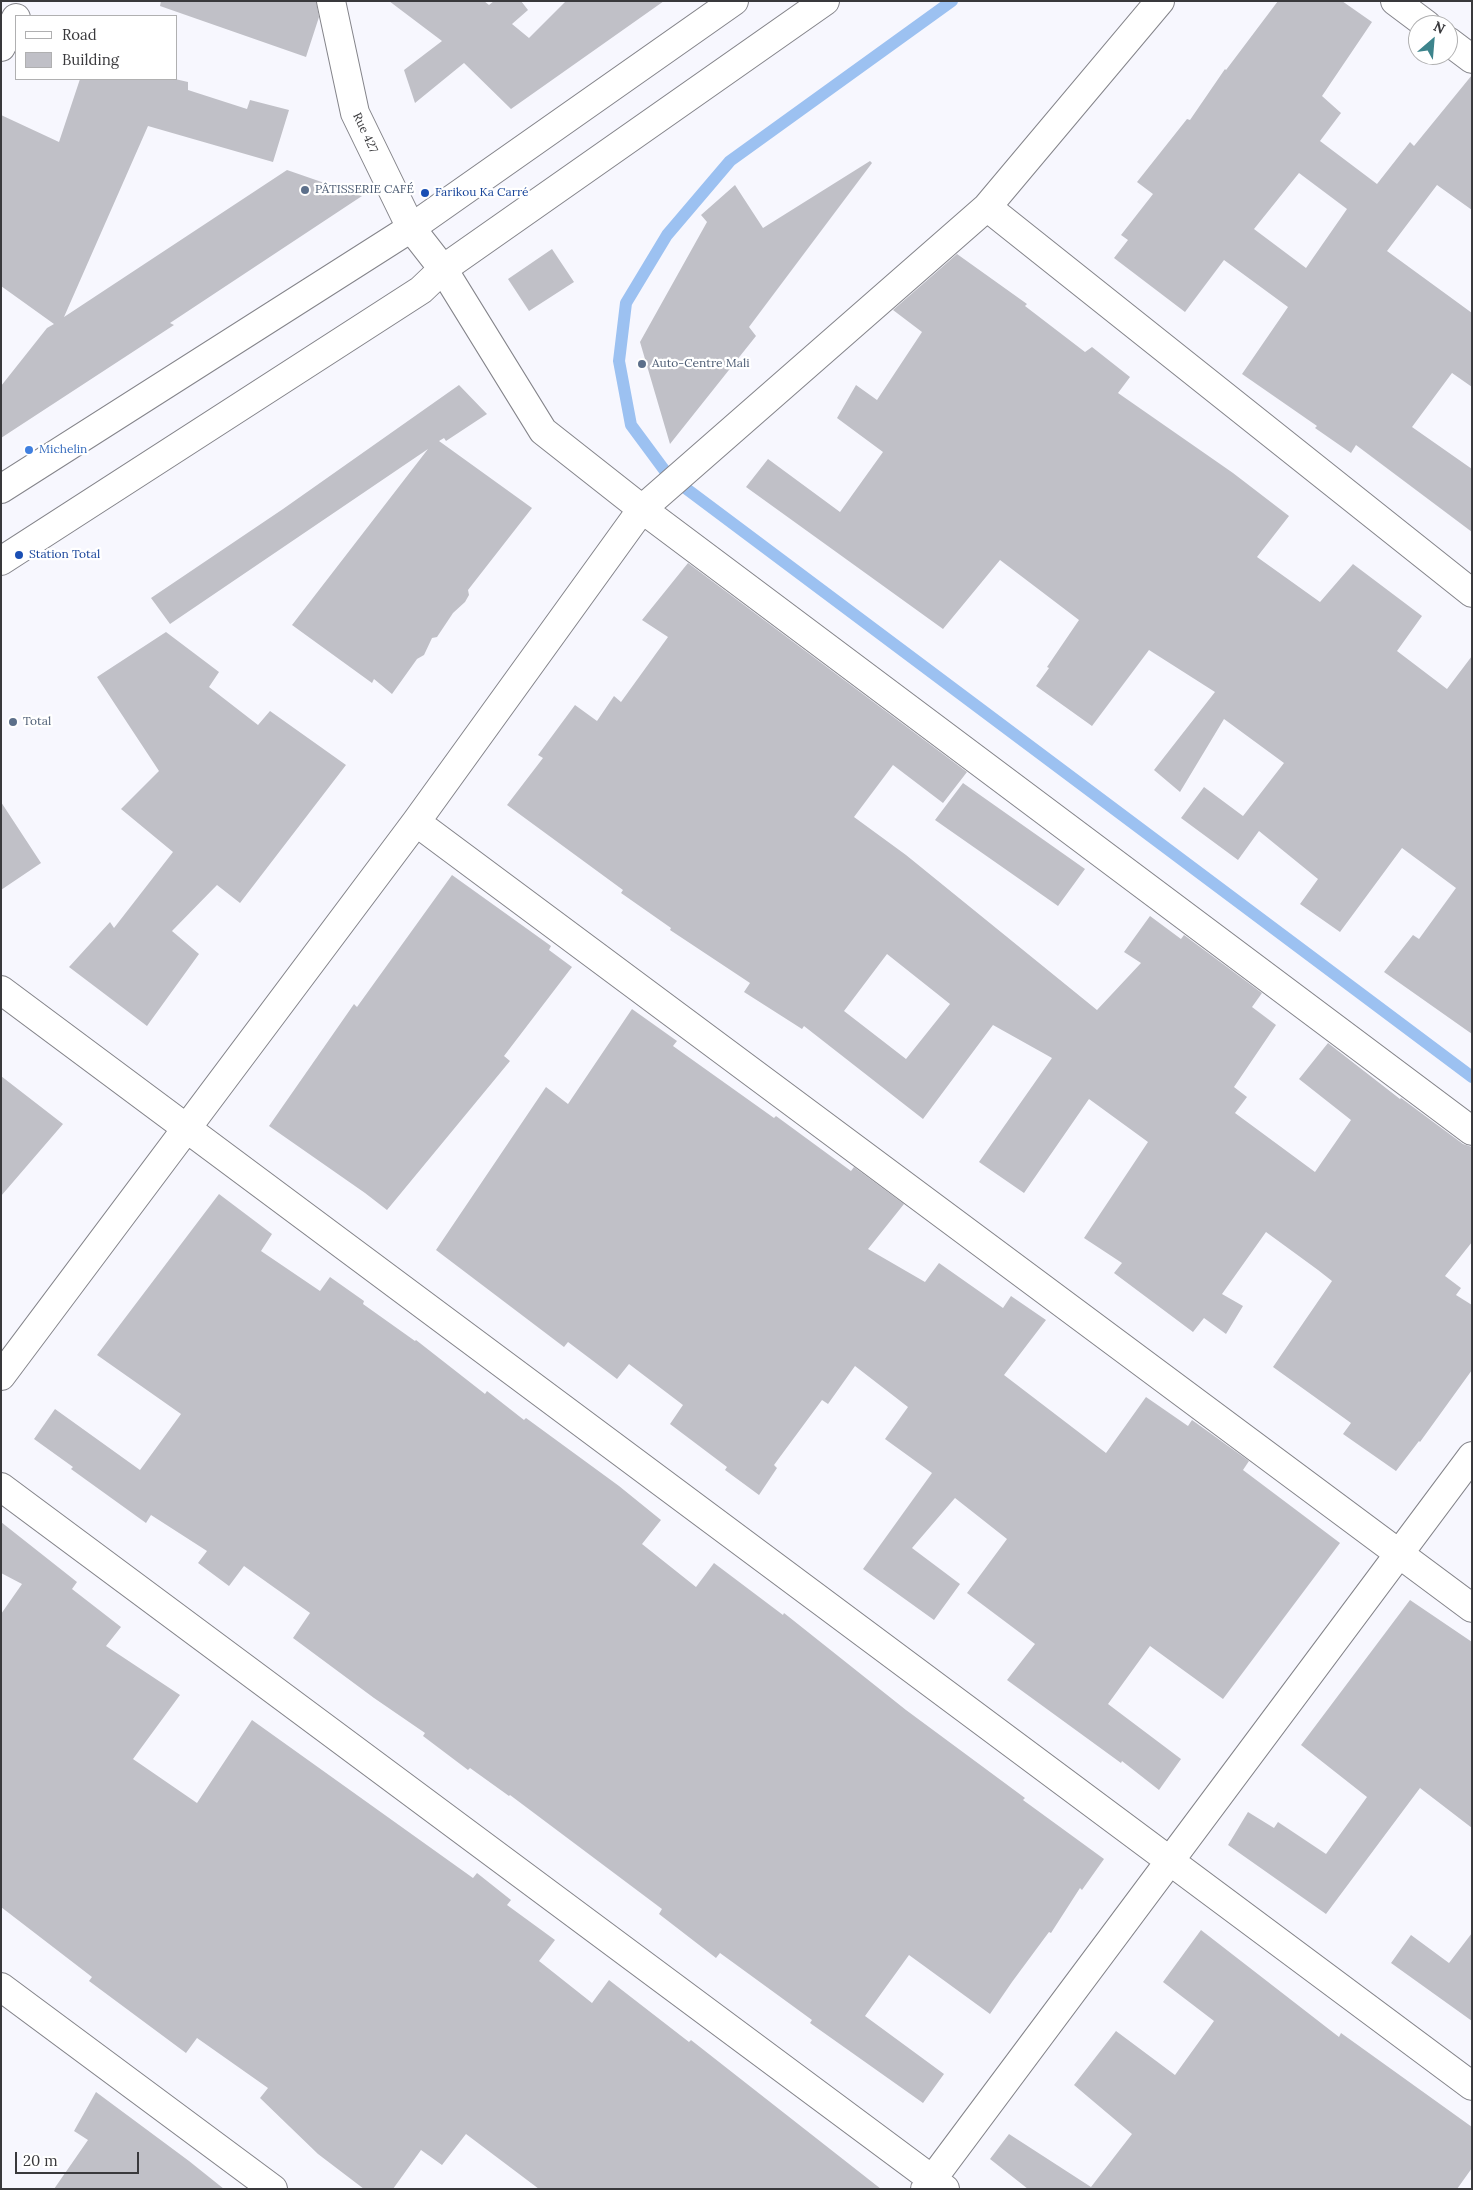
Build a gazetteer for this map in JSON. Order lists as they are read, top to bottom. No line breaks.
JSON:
{"streets":{"street":["Rue 427"]},"places":["PÂTISSERIE CAFÉ","Farikou Ka Carré","Auto-Centre Mali","Michelin","Station Total","Total"],"legend":["Road","Building"],"scale_bar":"20 m","north":"top right"}
